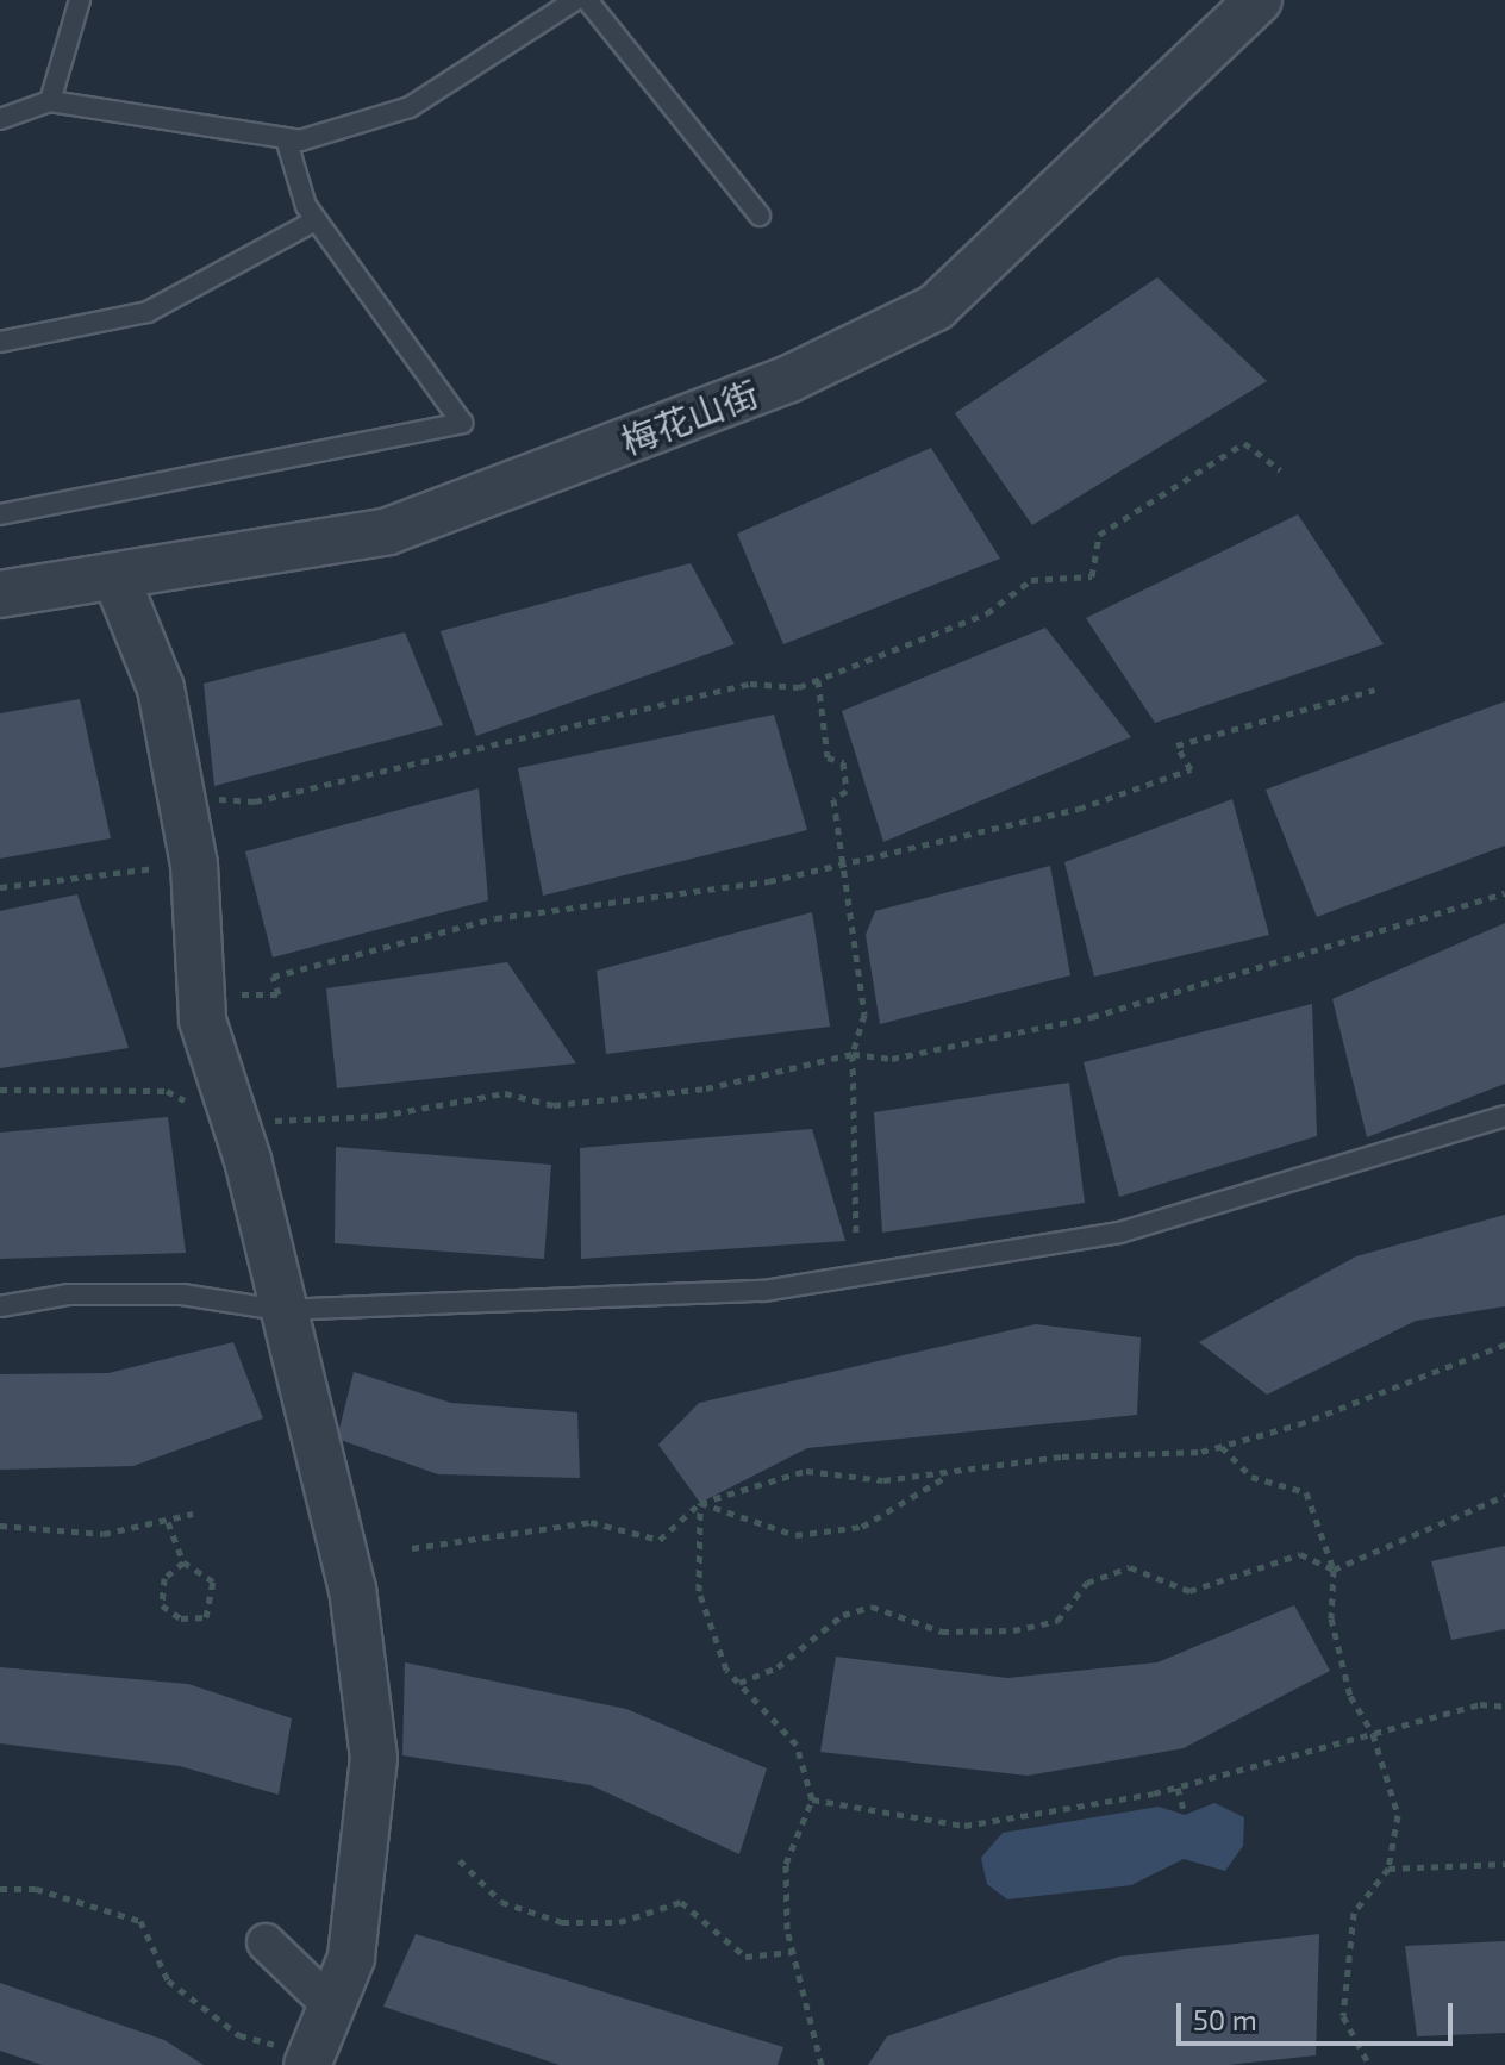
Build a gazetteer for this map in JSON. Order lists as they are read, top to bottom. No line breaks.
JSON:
{"streets":{"street":["梅花山街"]},"scale_bar":"50 m"}
